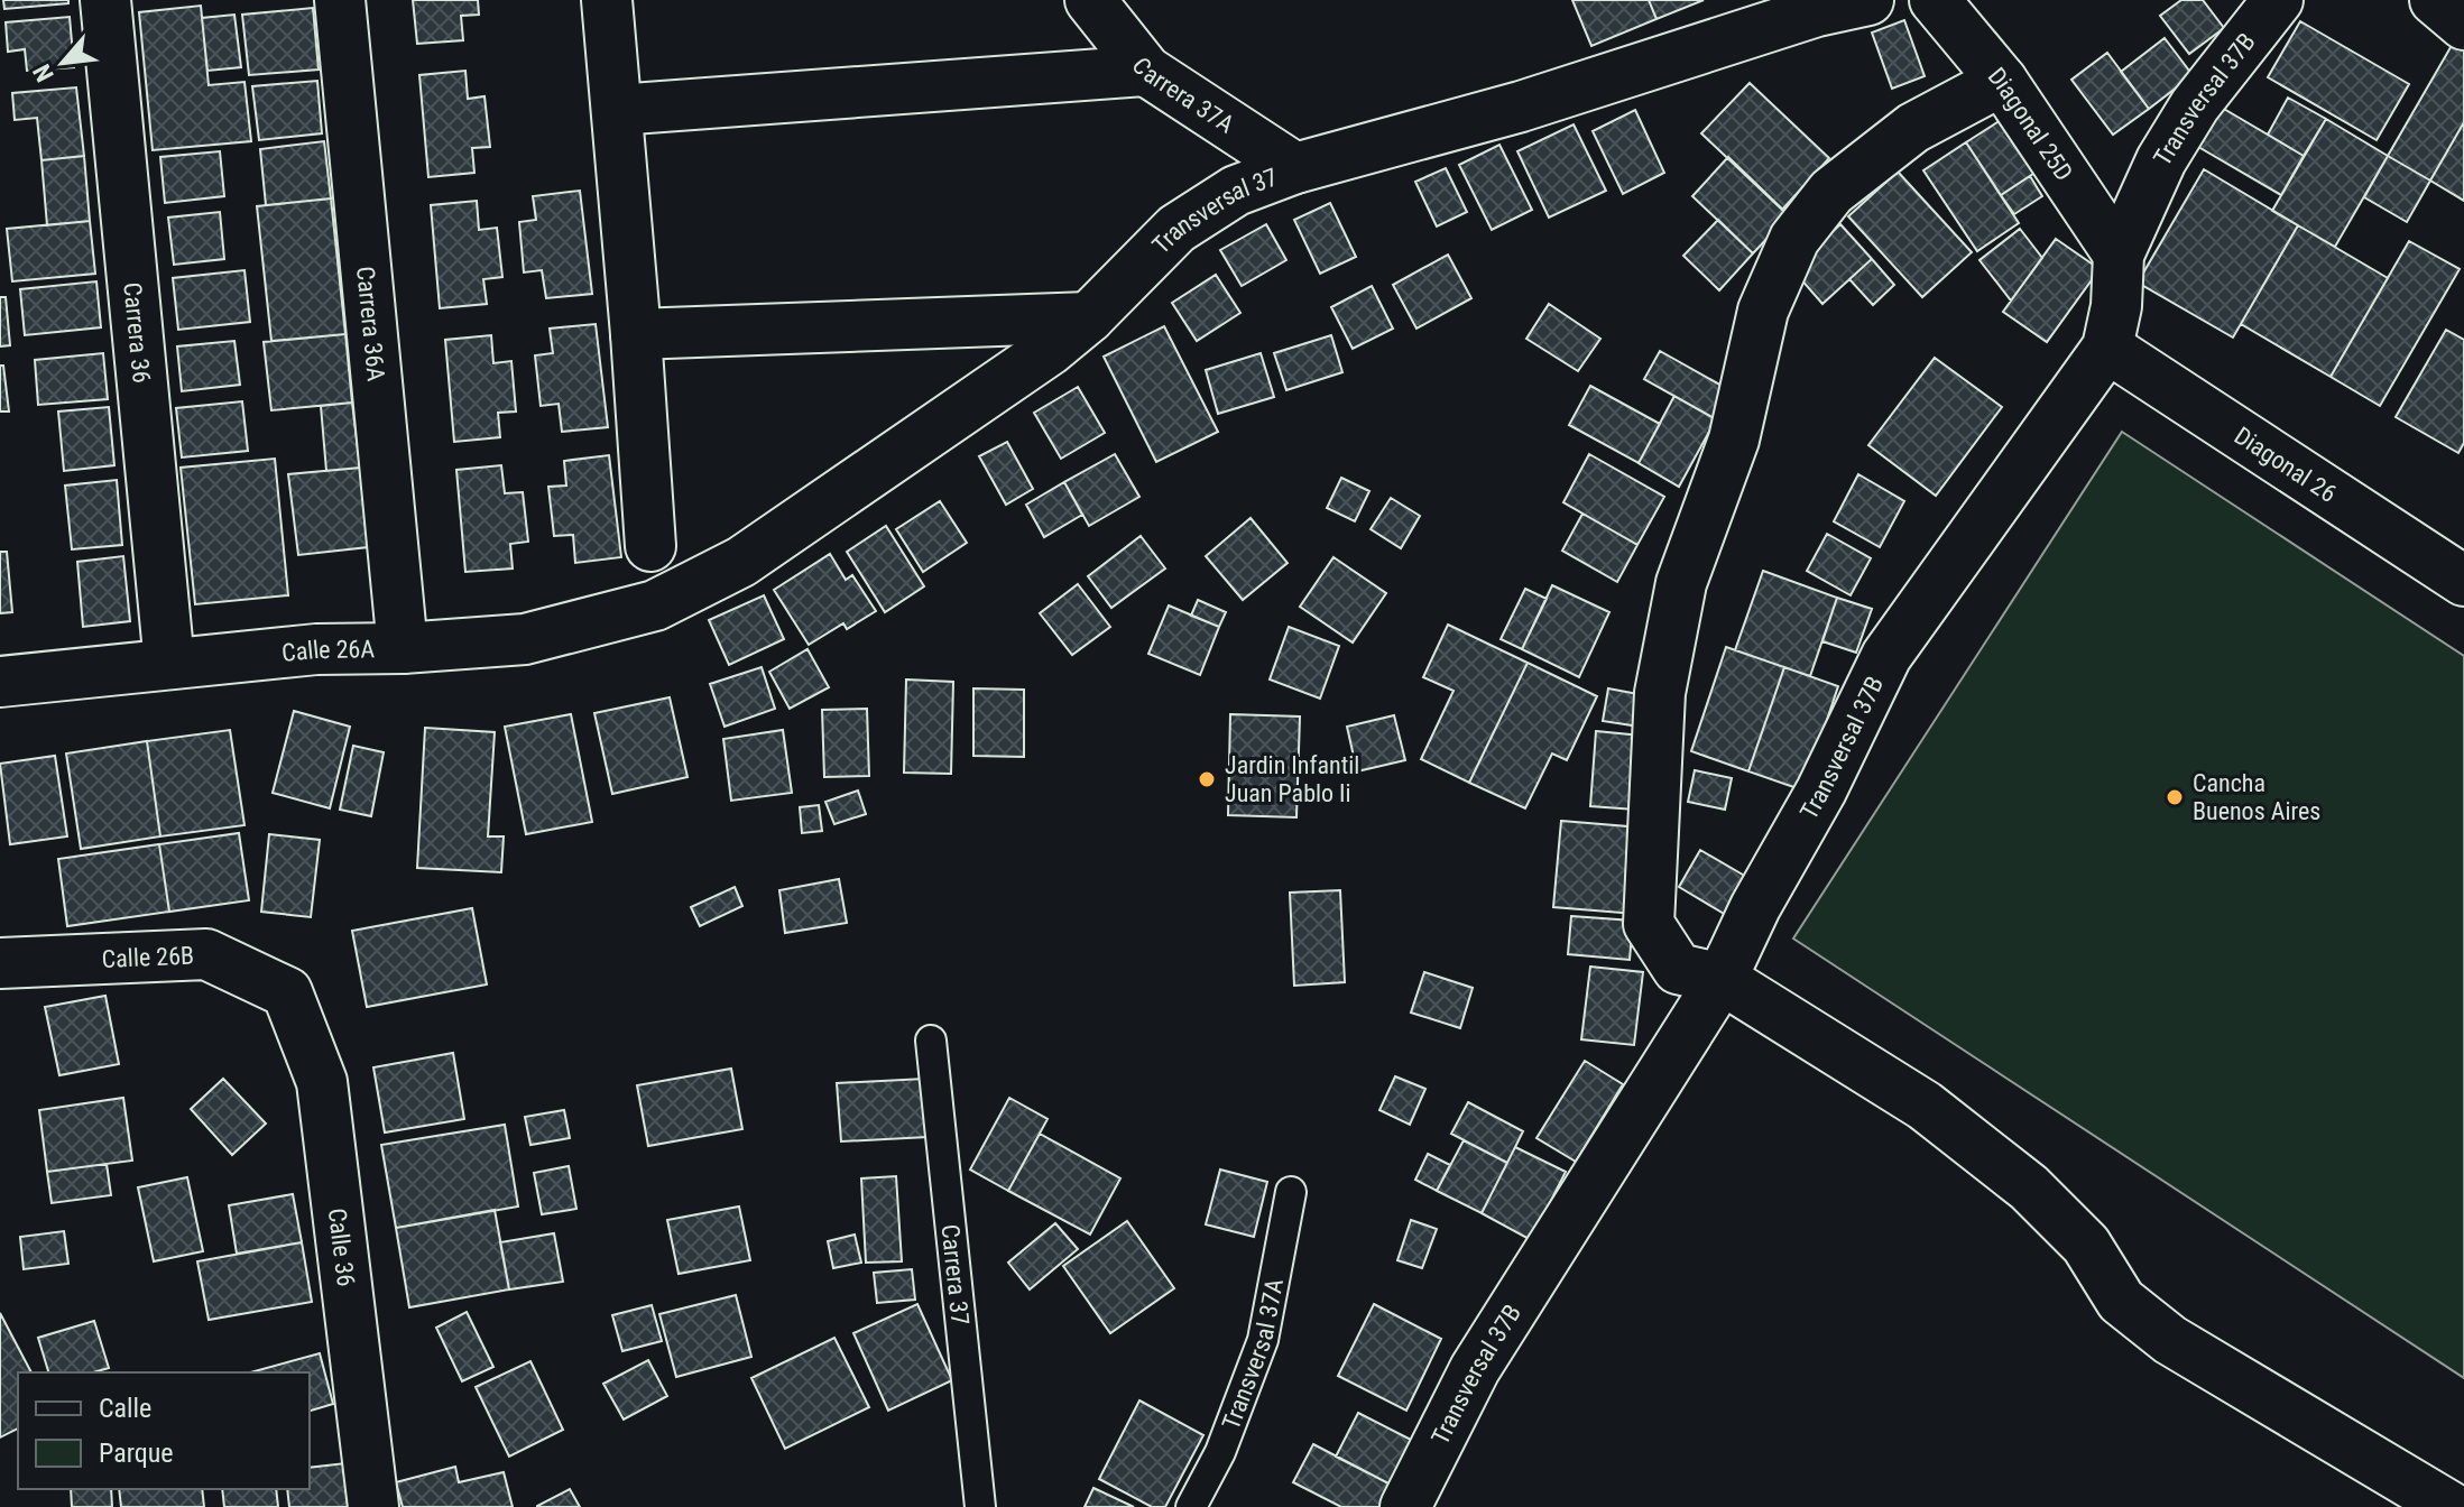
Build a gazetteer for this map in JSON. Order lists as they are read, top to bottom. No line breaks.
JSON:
{"streets":{"street":["Carrera 37A","Transversal 37B","Diagonal 25D","Transversal 37","Carrera 36A","Carrera 36","Diagonal 26","Calle 26A","Calle 26B","Calle 36"],"lane":["Carrera 37","Transversal 37A"]},"crossings":[["Carrera 37A","Transversal 37"],["Transversal 37B","Diagonal 25D"],["Transversal 37B","Diagonal 26"],["Transversal 37","Calle 26A"],["Carrera 36A","Calle 26A"],["Carrera 36","Calle 26A"],["Calle 26B","Calle 36"]],"places":["Jardin Infantil Juan Pablo Ii","Cancha Buenos Aires"],"legend":["Calle","Parque"],"north":"bottom left"}
